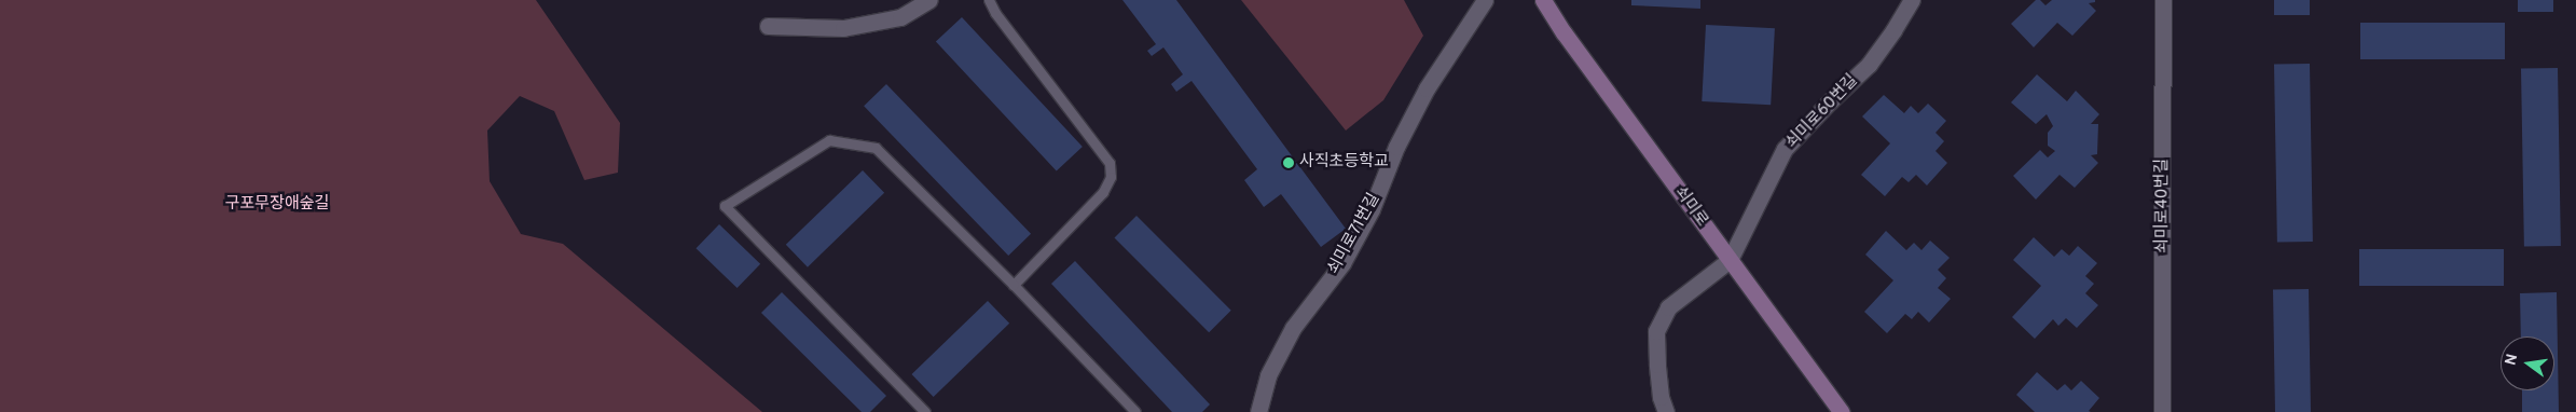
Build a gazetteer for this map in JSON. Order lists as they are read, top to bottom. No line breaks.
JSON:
{"streets":{"main road":["쇠미로"],"street":["쇠미로60번길","쇠미로40번길","쇠미로71번길"]},"crossings":[["쇠미로60번길","쇠미로"]],"parks":["구포무장애숲길"],"places":["사직초등학교"],"north":"left"}
